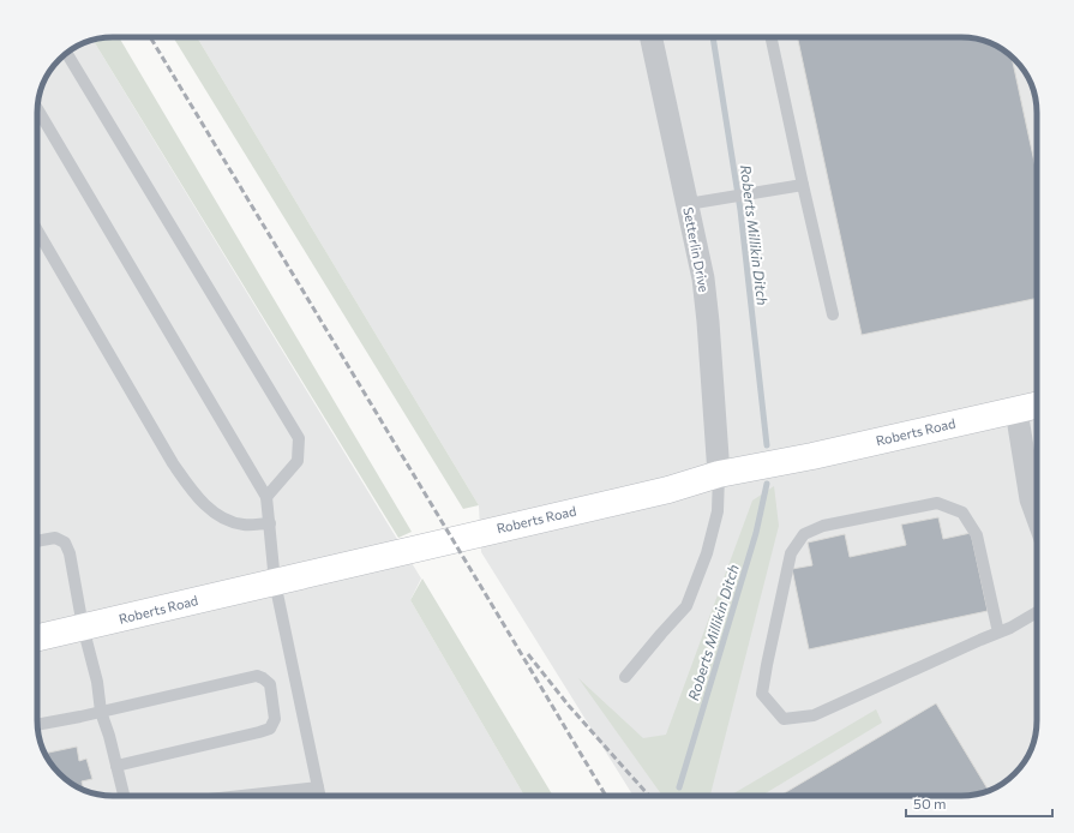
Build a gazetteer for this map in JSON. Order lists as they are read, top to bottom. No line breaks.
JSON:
{"streets":{"main road":["Roberts Road"],"street":["Setterlin Drive"]},"crossings":[["Setterlin Drive","Roberts Road"]],"water":["Roberts Millikin Ditch"],"scale_bar":"50 m"}
